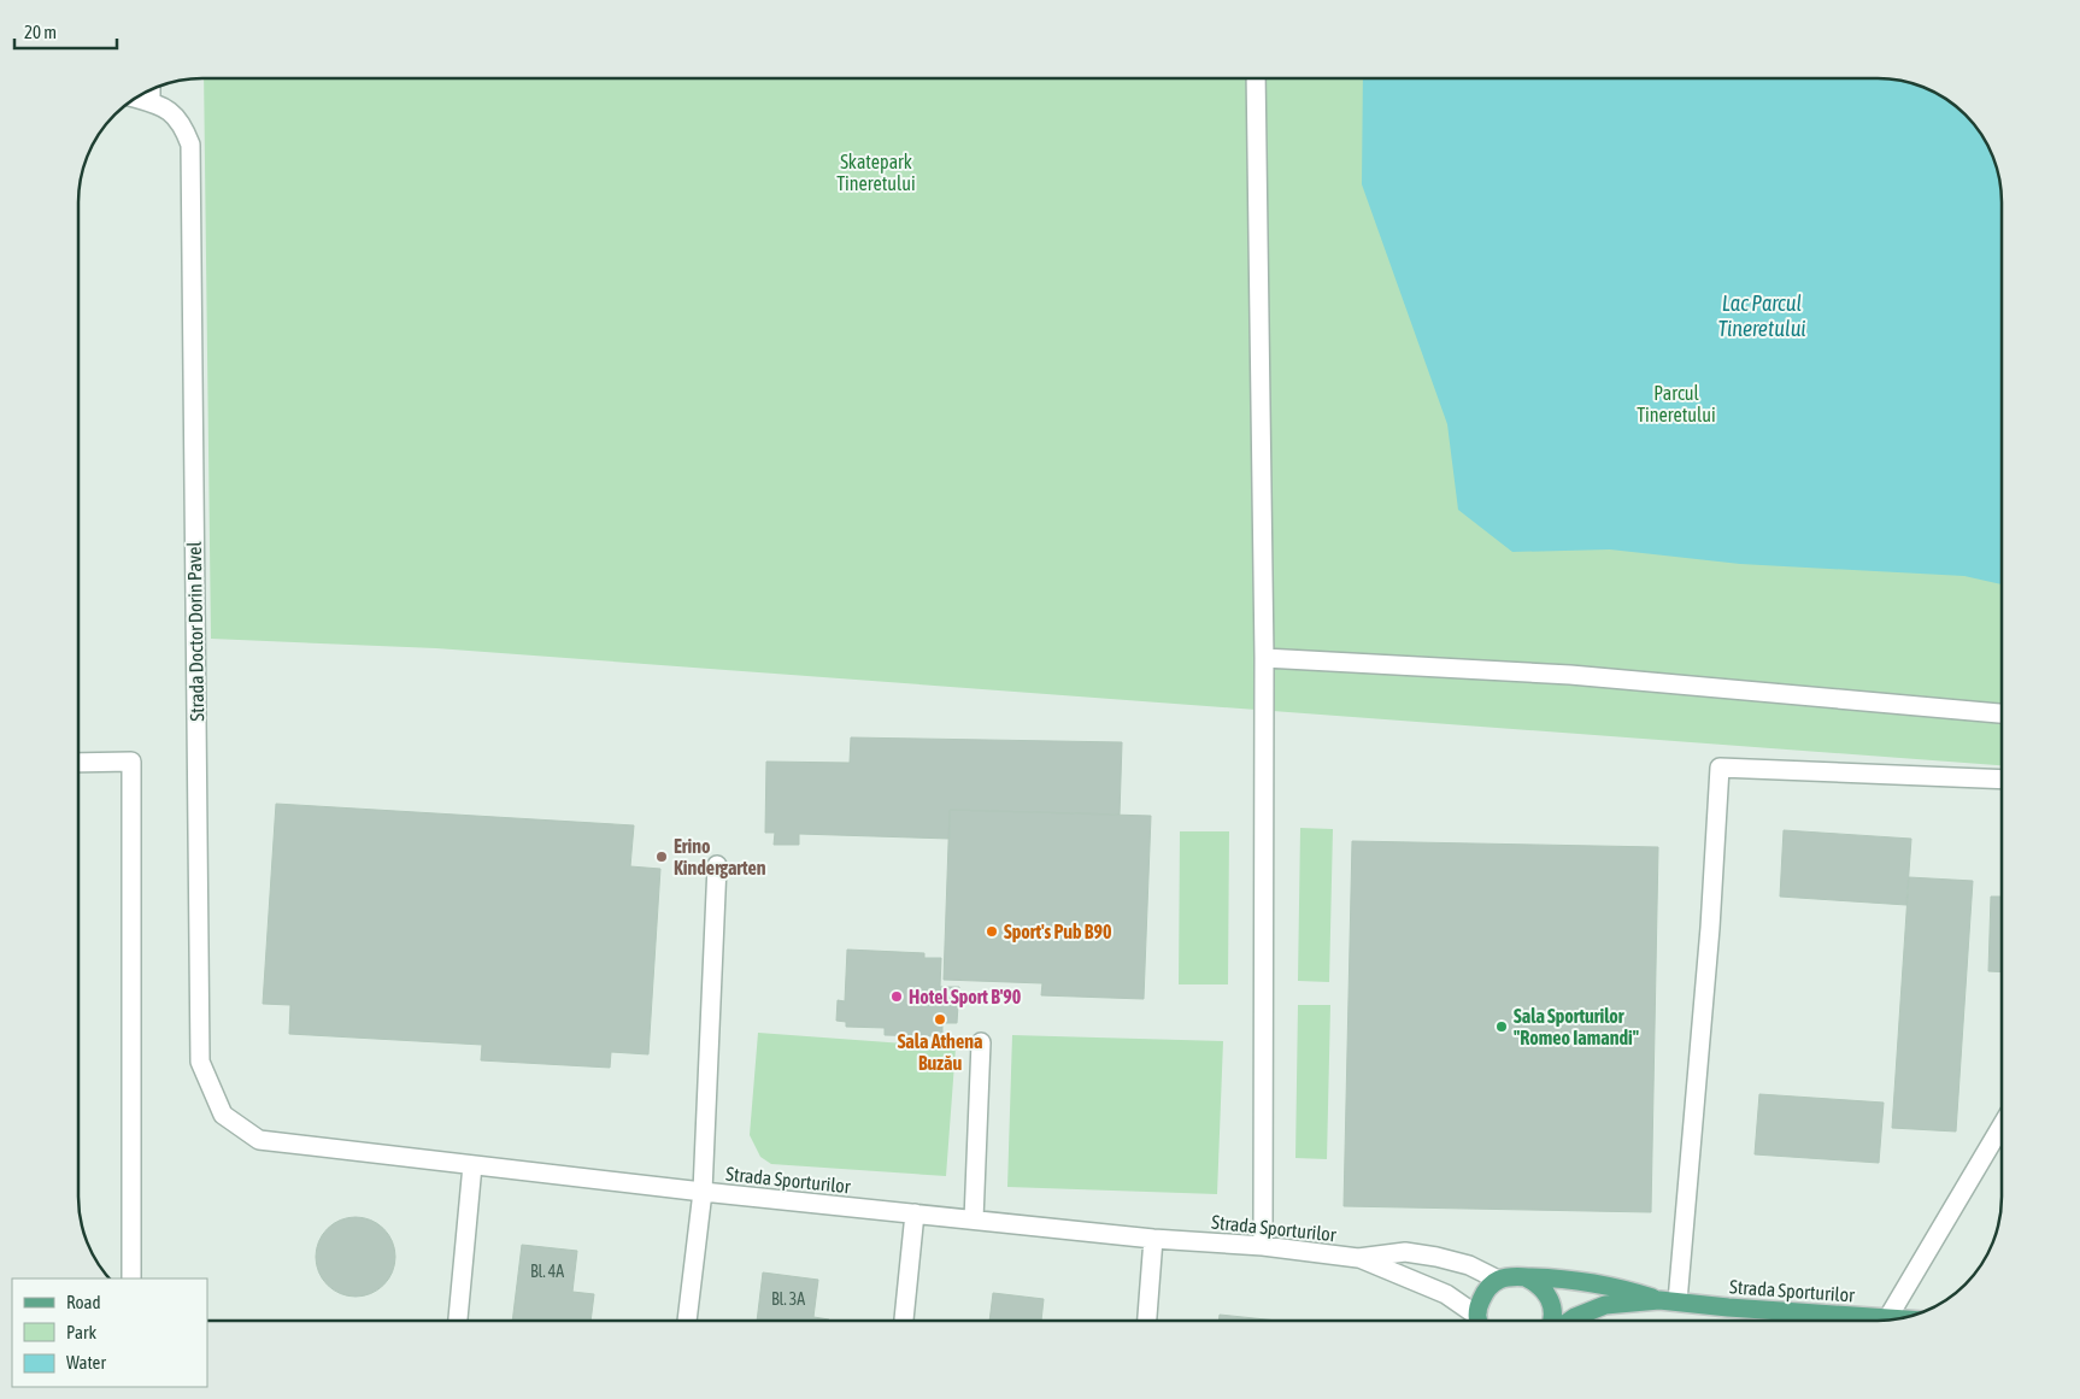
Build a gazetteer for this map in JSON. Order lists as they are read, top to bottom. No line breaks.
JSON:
{"streets":{"main road":["Strada Sporturilor"],"street":["Strada Doctor Dorin Pavel"]},"crossings":[["Strada Doctor Dorin Pavel","Strada Sporturilor"]],"water":["Lac Parcul Tineretului"],"parks":["Skatepark Tineretului","Parcul Tineretului"],"places":["Erino Kindergarten","Sport's Pub B90","Hotel Sport B'90","Sala Athena Buzău","Sala Sporturilor \"Romeo Iamandi\""],"house_numbers":["Bl. 4A","Bl. 3A"],"legend":["Road","Park","Water"],"scale_bar":"20 m"}
